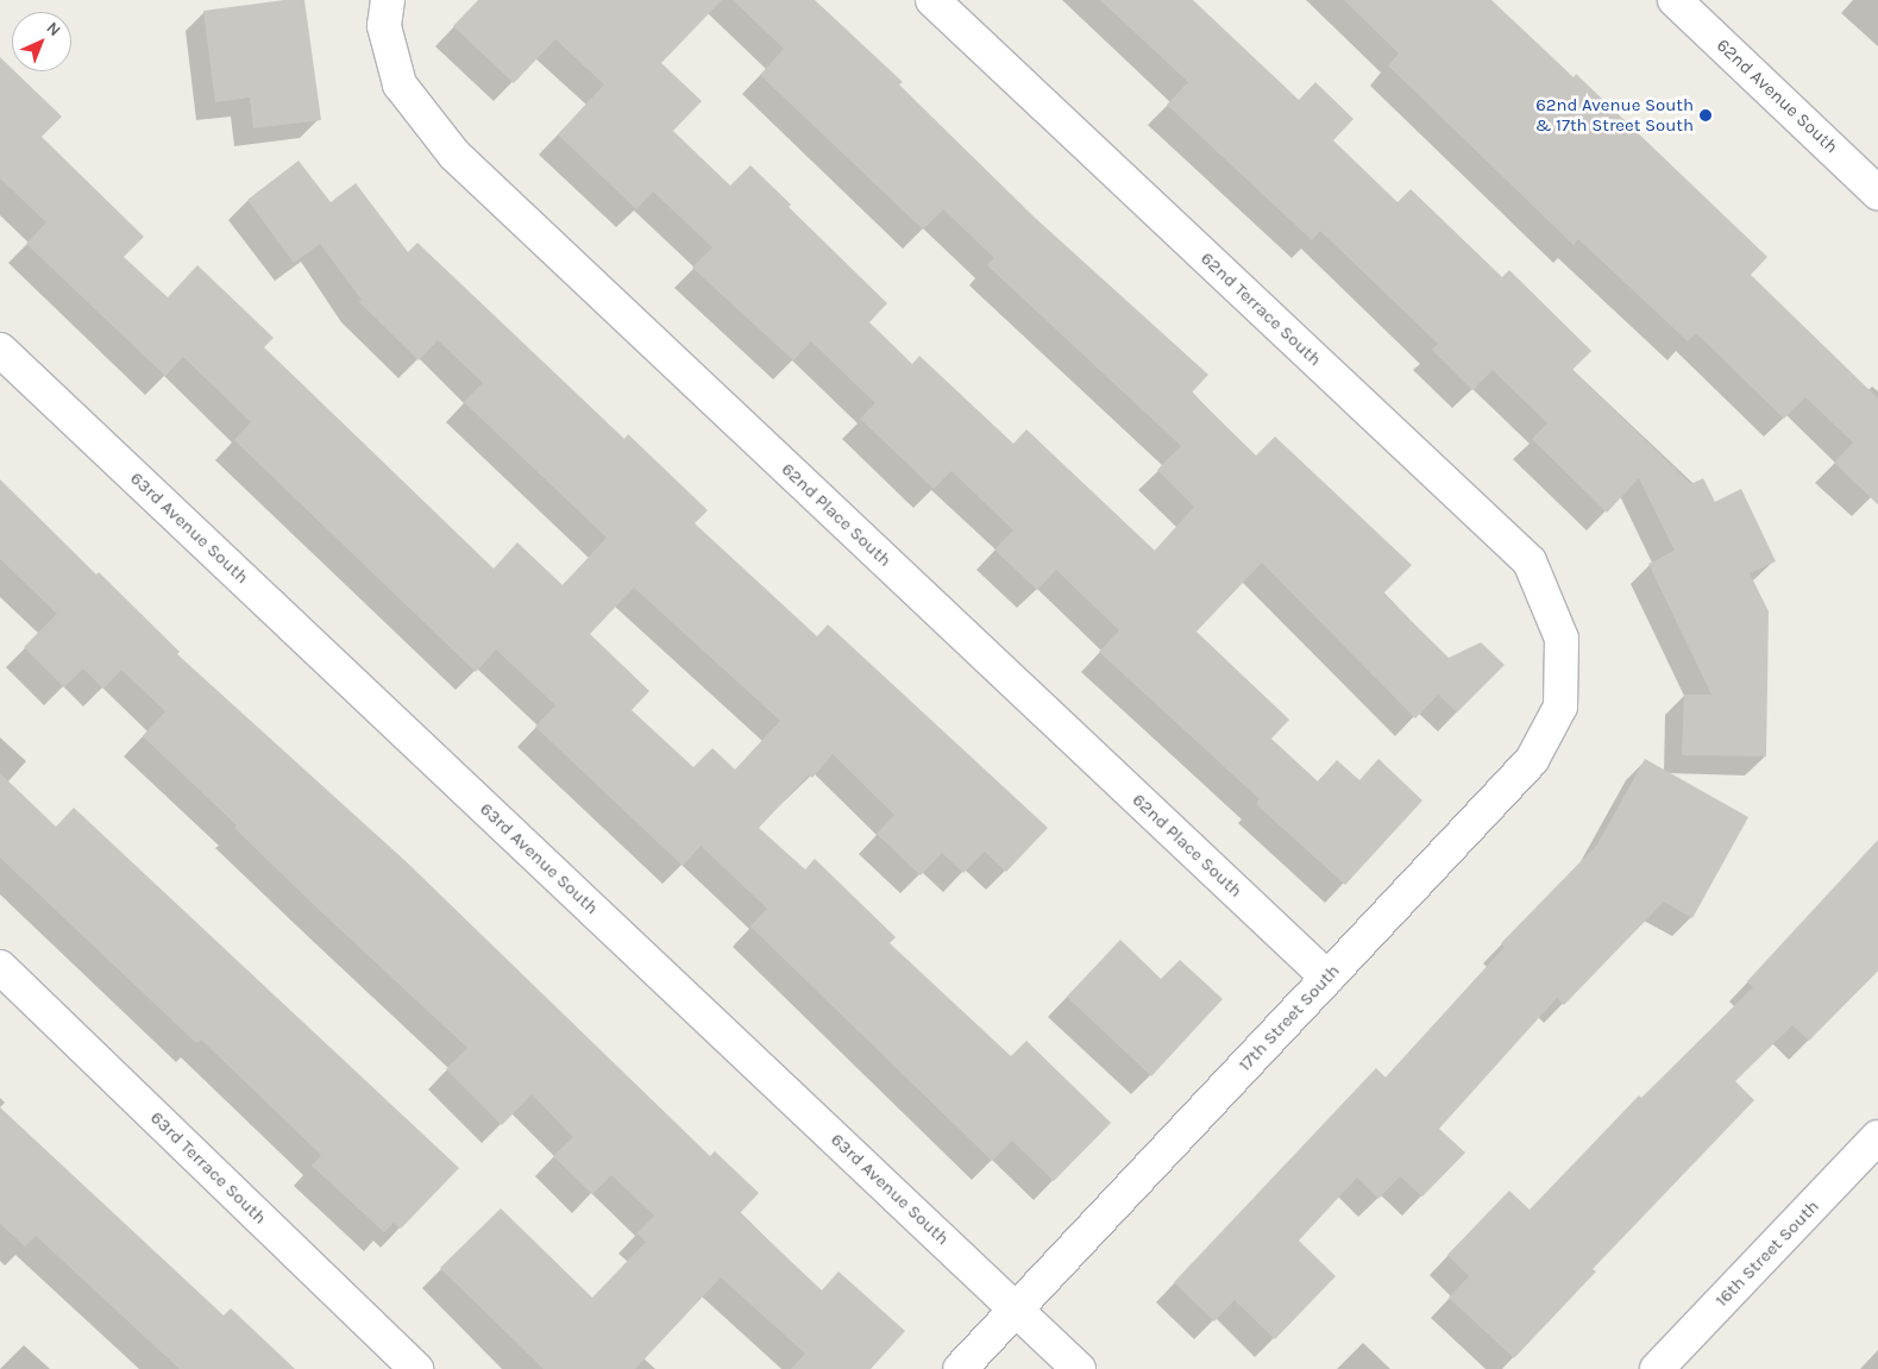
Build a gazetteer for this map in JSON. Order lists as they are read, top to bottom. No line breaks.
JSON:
{"streets":{"street":["62nd Avenue South","62nd Terrace South","62nd Place South","63rd Avenue South","17th Street South","63rd Terrace South","16th Street South"]},"crossings":[["62nd Terrace South","17th Street South"],["62nd Place South","17th Street South"],["63rd Avenue South","17th Street South"]],"places":["62nd Avenue South & 17th Street South"],"north":"top right"}
